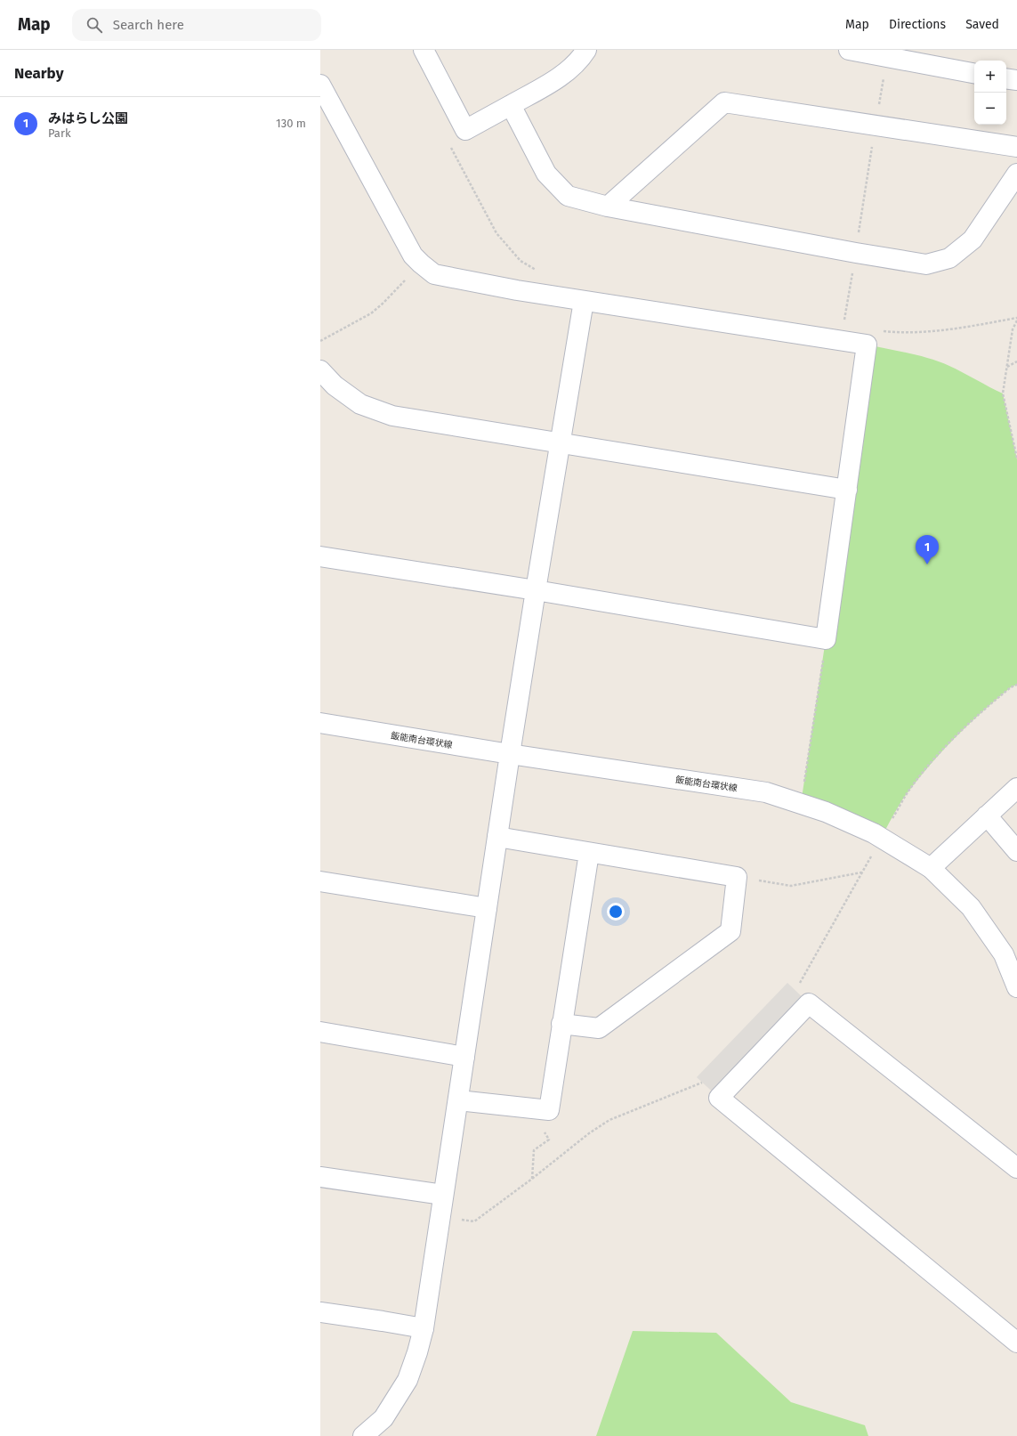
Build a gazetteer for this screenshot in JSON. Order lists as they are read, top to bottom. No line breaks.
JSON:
{"streets":{"street":["飯能南台環状線"]},"page":{"header":"Map","search":"Search here","nav":["Map","Directions","Saved"],"heading":"Nearby","map_buttons":["+","−"],"list":[{"mark":"1","name":"みはらし公園","note":"Park","value":"130 m"}],"pins":"1"}}
